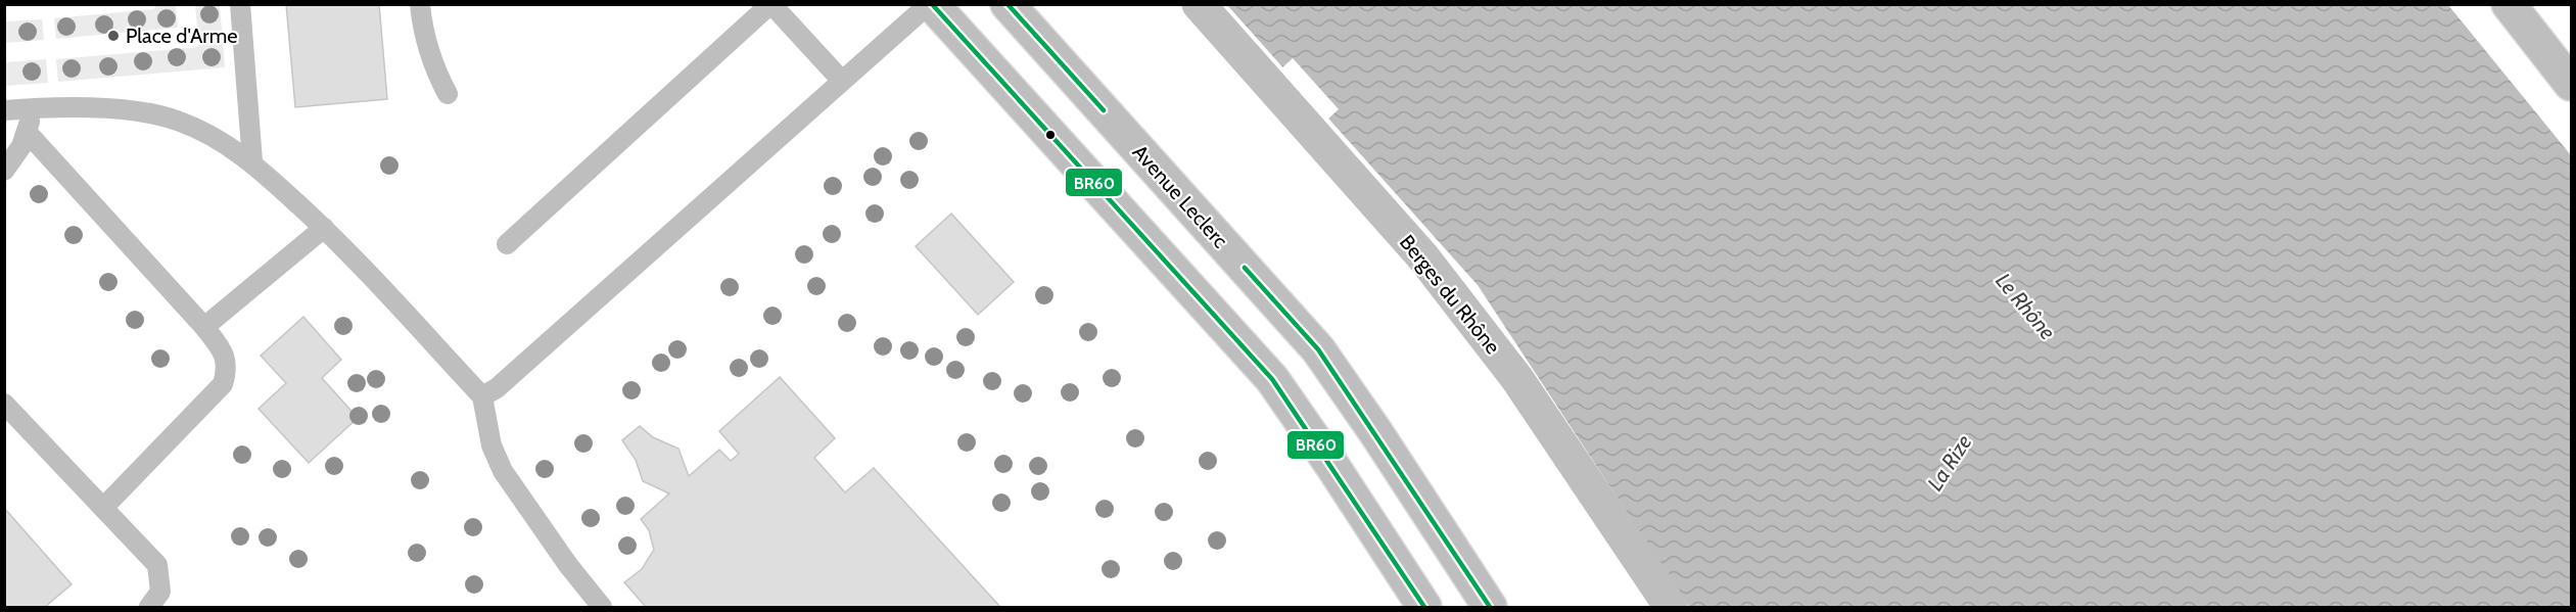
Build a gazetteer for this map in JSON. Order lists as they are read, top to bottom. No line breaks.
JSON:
{"streets":{"main road":["Avenue Leclerc","Berges du Rhône"]},"water":["Le Rhône","La Rize"],"places":["Place d'Arme"],"lines":["transit line BR60"]}
